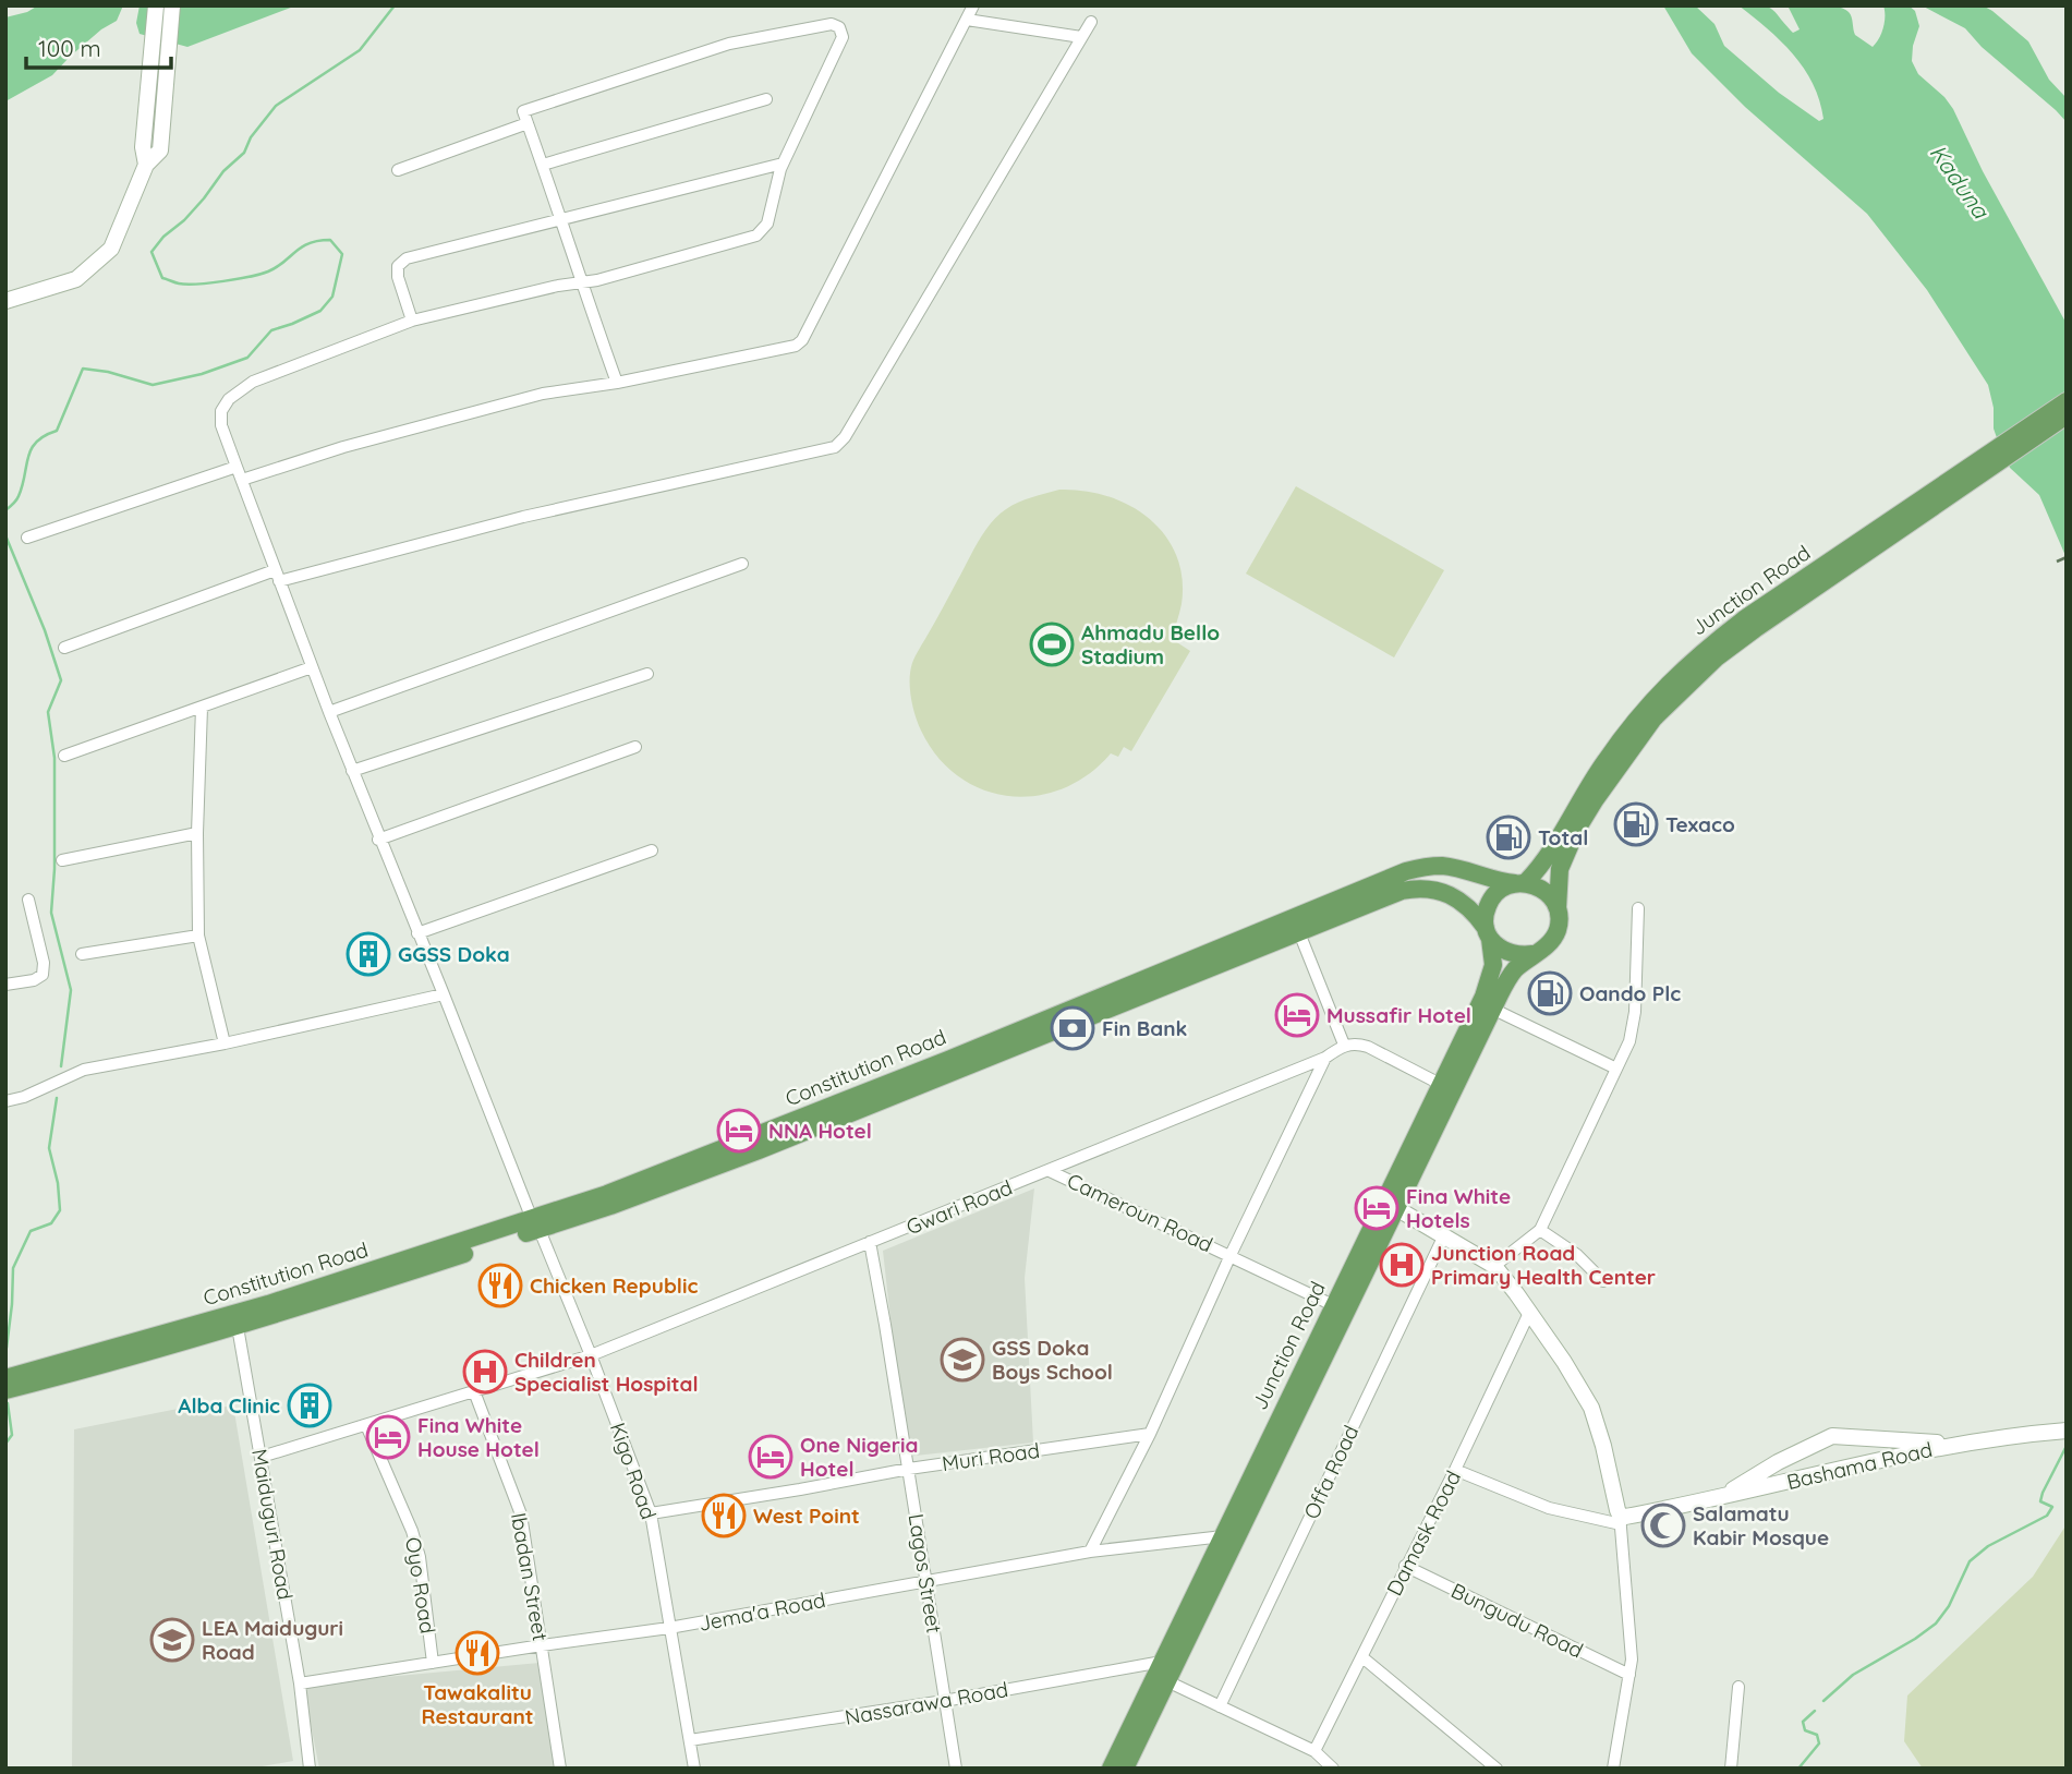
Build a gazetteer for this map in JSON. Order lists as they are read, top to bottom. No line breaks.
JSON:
{"streets":{"main road":["Junction Road","Constitution Road"],"street":["Gwari Road","Cameroun Road","Muri Road","Bashama Road","Kigo Road","Offa Road","Maiduguri Road","Damask Road","Lagos Street","Ibadan Street","Oyo Road","Jema'a Road","Bungudu Road","Nassarawa Road"]},"crossings":[["Junction Road","Constitution Road"],["Junction Road","Cameroun Road"],["Junction Road","Jema'a Road"],["Junction Road","Nassarawa Road"],["Constitution Road","Kigo Road"],["Constitution Road","Maiduguri Road"],["Gwari Road","Cameroun Road"],["Gwari Road","Muri Road"],["Gwari Road","Kigo Road"],["Gwari Road","Maiduguri Road"],["Gwari Road","Lagos Street"],["Gwari Road","Ibadan Street"],["Gwari Road","Oyo Road"],["Gwari Road","Jema'a Road"],["Muri Road","Kigo Road"],["Muri Road","Lagos Street"],["Kigo Road","Jema'a Road"],["Kigo Road","Nassarawa Road"],["Maiduguri Road","Jema'a Road"],["Damask Road","Bungudu Road"],["Lagos Street","Jema'a Road"],["Lagos Street","Nassarawa Road"],["Ibadan Street","Jema'a Road"],["Oyo Road","Jema'a Road"]],"water":["Kaduna"],"places":{"sports":["Ahmadu Bello Stadium"],"fuel station":["Texaco","Total","Oando Plc"],"building":["GGSS Doka","Alba Clinic"],"hotel":["Mussafir Hotel","NNA Hotel","Fina White Hotels","Fina White House Hotel","One Nigeria Hotel"],"bank":["Fin Bank"],"hospital":["Junction Road Primary Health Center","Children Specialist Hospital"],"restaurant":["Chicken Republic","West Point","Tawakalitu Restaurant"],"school or university":["GSS Doka Boys School","LEA Maiduguri Road"],"mosque":["Salamatu Kabir Mosque"]},"scale_bar":"100 m"}
